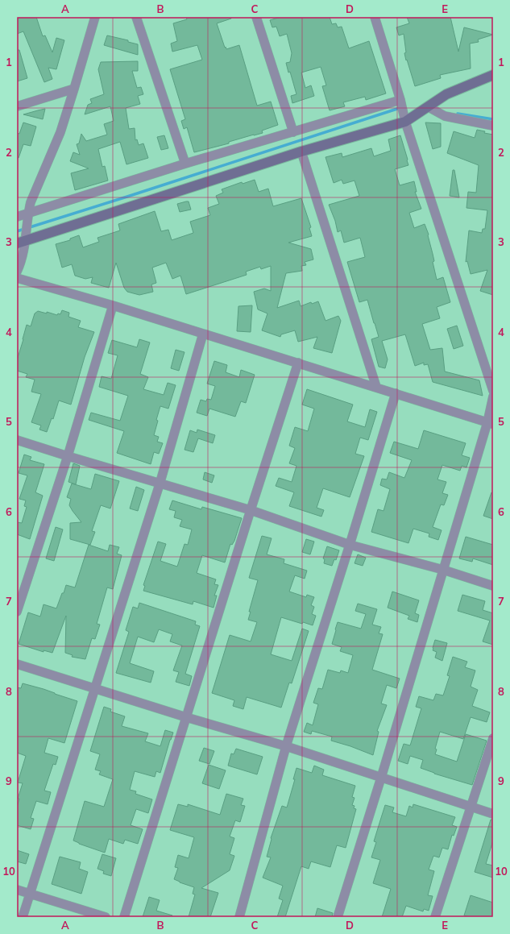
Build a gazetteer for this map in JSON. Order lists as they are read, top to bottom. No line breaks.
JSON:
{"grid":{"columns":["A","B","C","D","E"],"rows":["1","2","3","4","5","6","7","8","9","10"]}}
